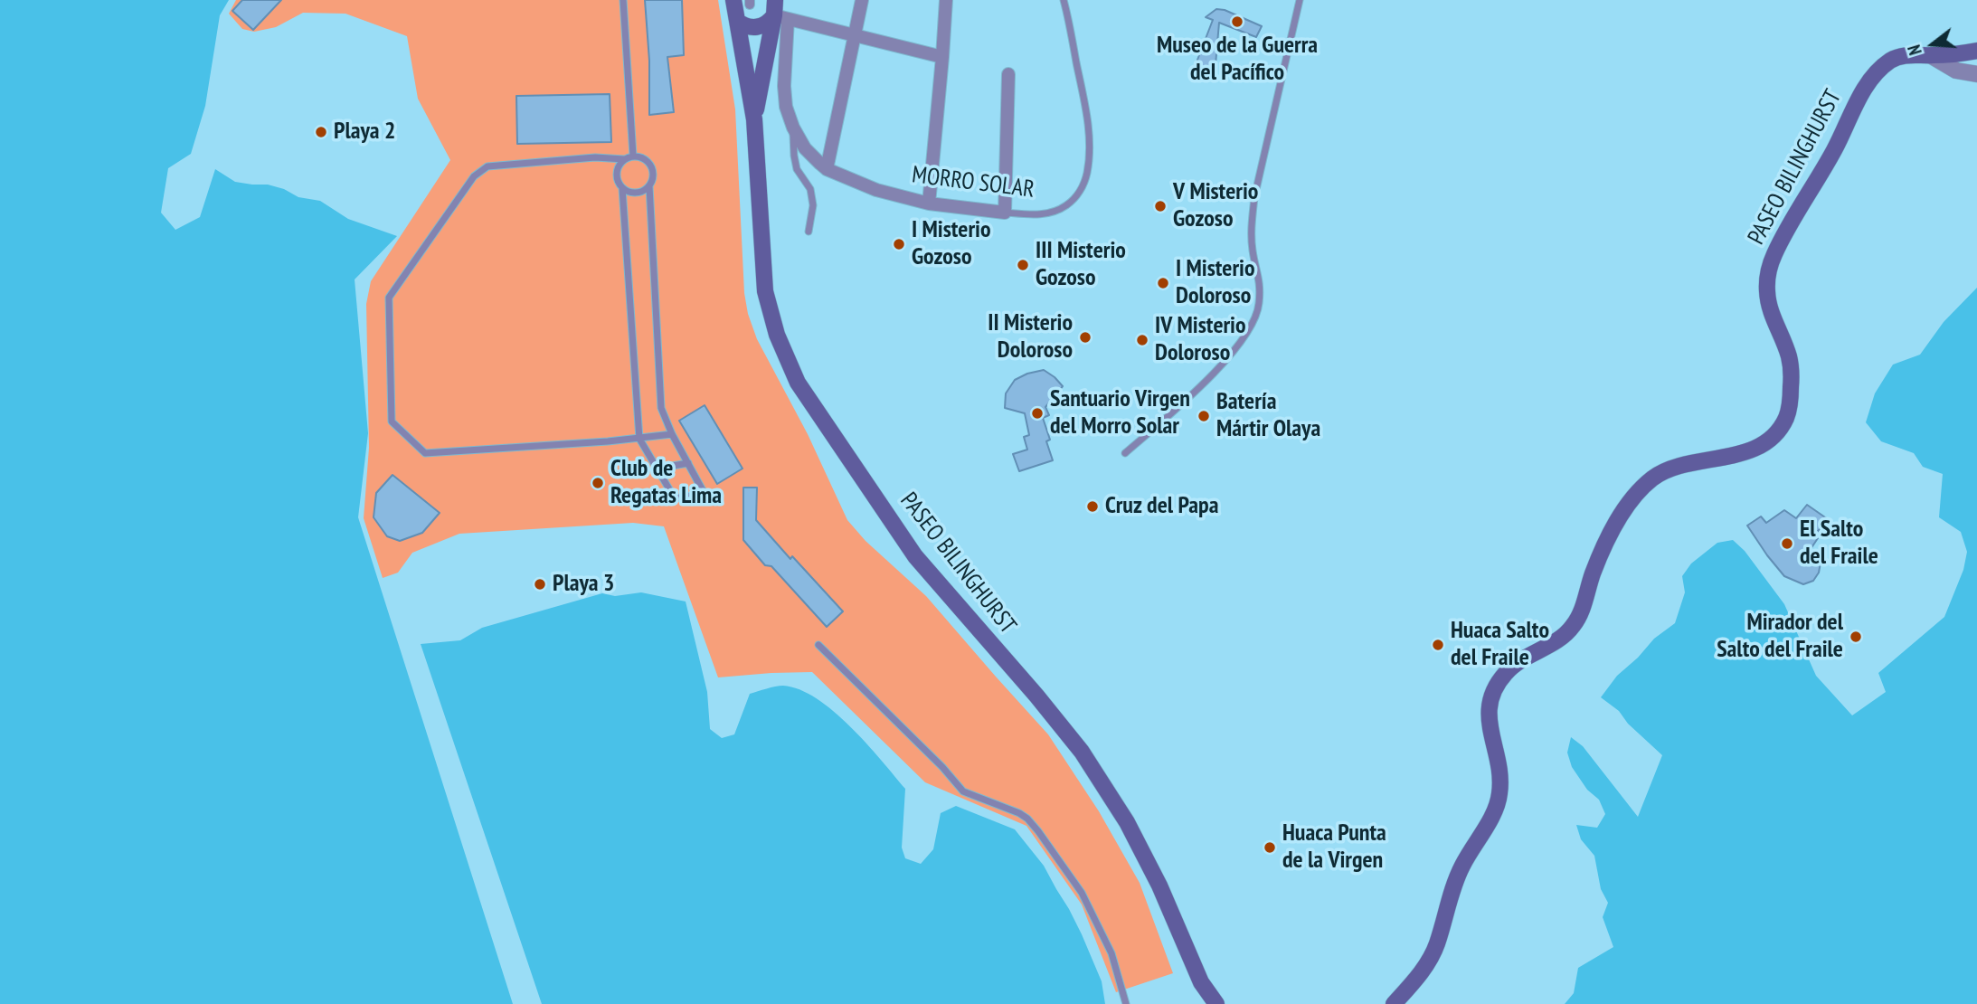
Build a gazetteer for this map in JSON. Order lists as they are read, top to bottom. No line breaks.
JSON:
{"streets":{"main road":["PASEO BILINGHURST"],"street":["MORRO SOLAR"]},"places":["Museo de la Guerra del Pacífico","Playa 2","V Misterio Gozoso","I Misterio Gozoso","III Misterio Gozoso","I Misterio Doloroso","II Misterio Doloroso","IV Misterio Doloroso","Santuario Virgen del Morro Solar","Batería Mártir Olaya","Club de Regatas Lima","Cruz del Papa","El Salto del Fraile","Playa 3","Mirador del Salto del Fraile","Huaca Salto del Fraile","Huaca Punta de la Virgen"],"north":"left"}
